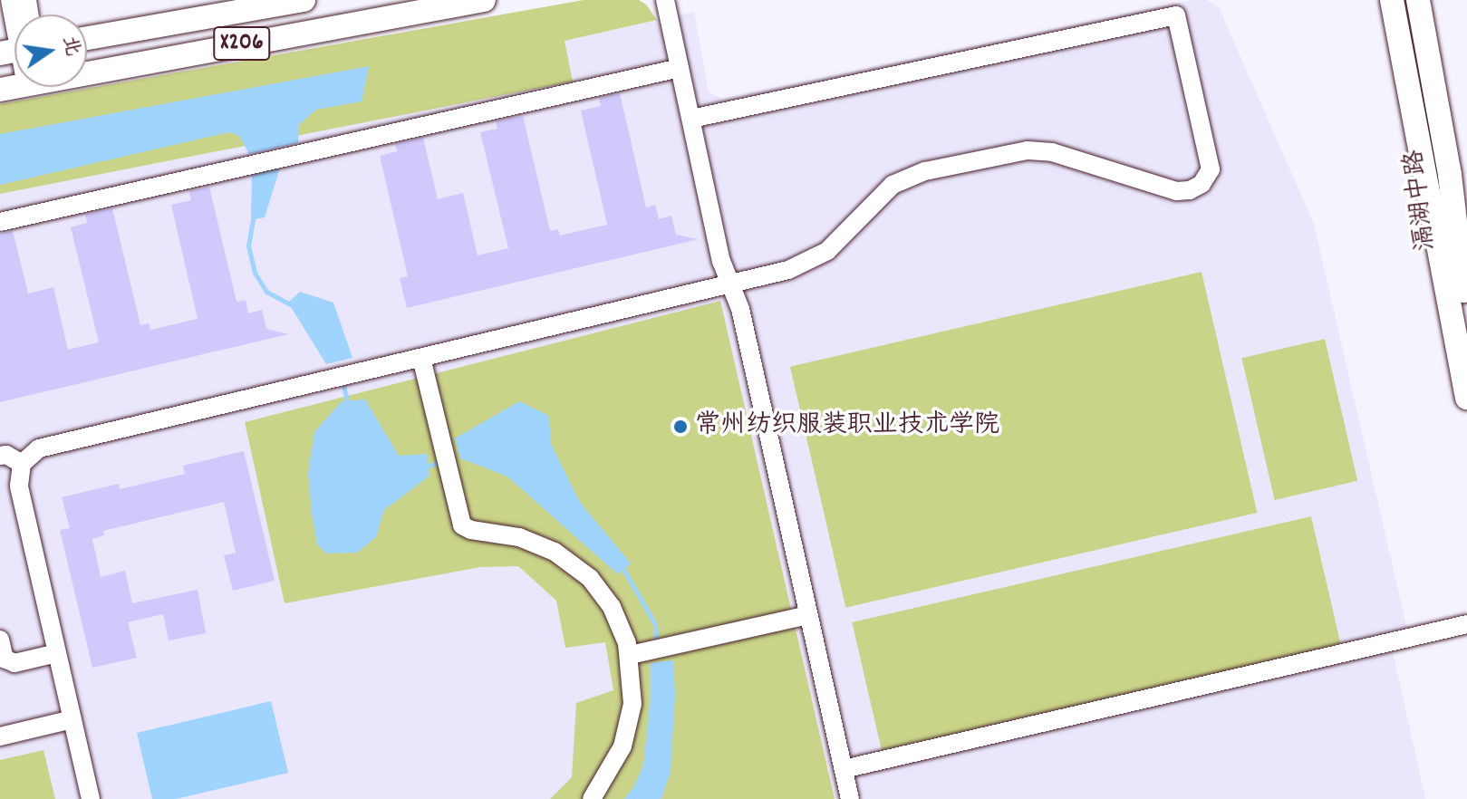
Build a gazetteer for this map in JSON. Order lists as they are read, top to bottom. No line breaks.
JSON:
{"streets":{"main road":["X206","滆湖中路"]},"places":["常州纺织服装职业技术学院"],"north":"right"}
